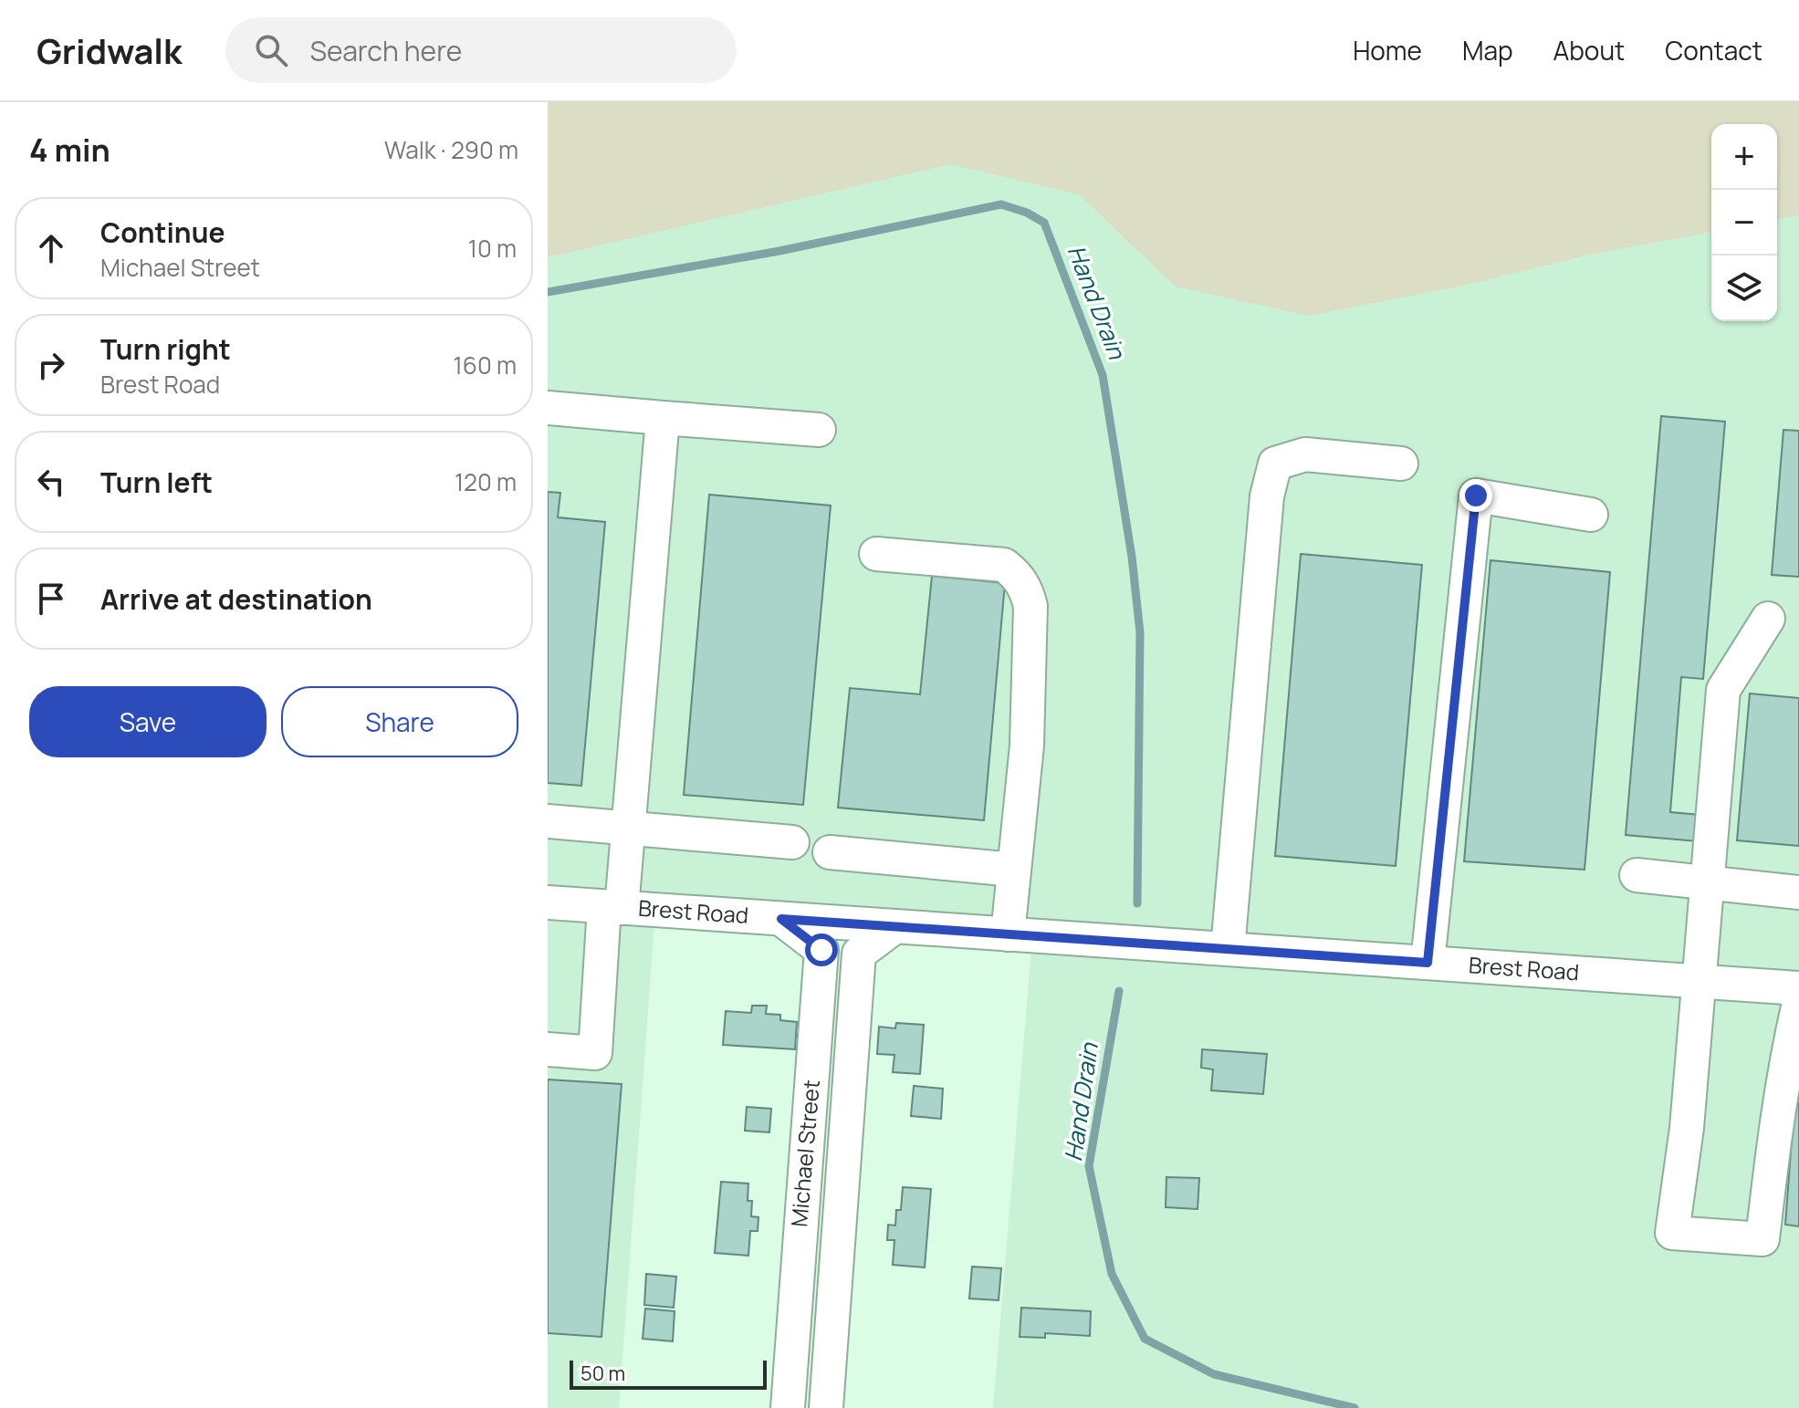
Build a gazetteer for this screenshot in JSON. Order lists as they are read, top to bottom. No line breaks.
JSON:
{"streets":{"street":["Brest Road","Michael Street"]},"crossings":[["Brest Road","Michael Street"]],"water":["Hand Drain"],"scale_bar":"50 m","page":{"header":"Gridwalk","search":"Search here","nav":["Home","Map","About","Contact"],"heading":["4 min","Walk · 290 m"],"map_buttons":["+","−"],"list":[["Continue","Michael Street","10 m"],["Turn right","Brest Road","160 m"],["Turn left","120 m"],"Arrive at destination"],"buttons":["Save","Share"],"scale":"50 m"}}
